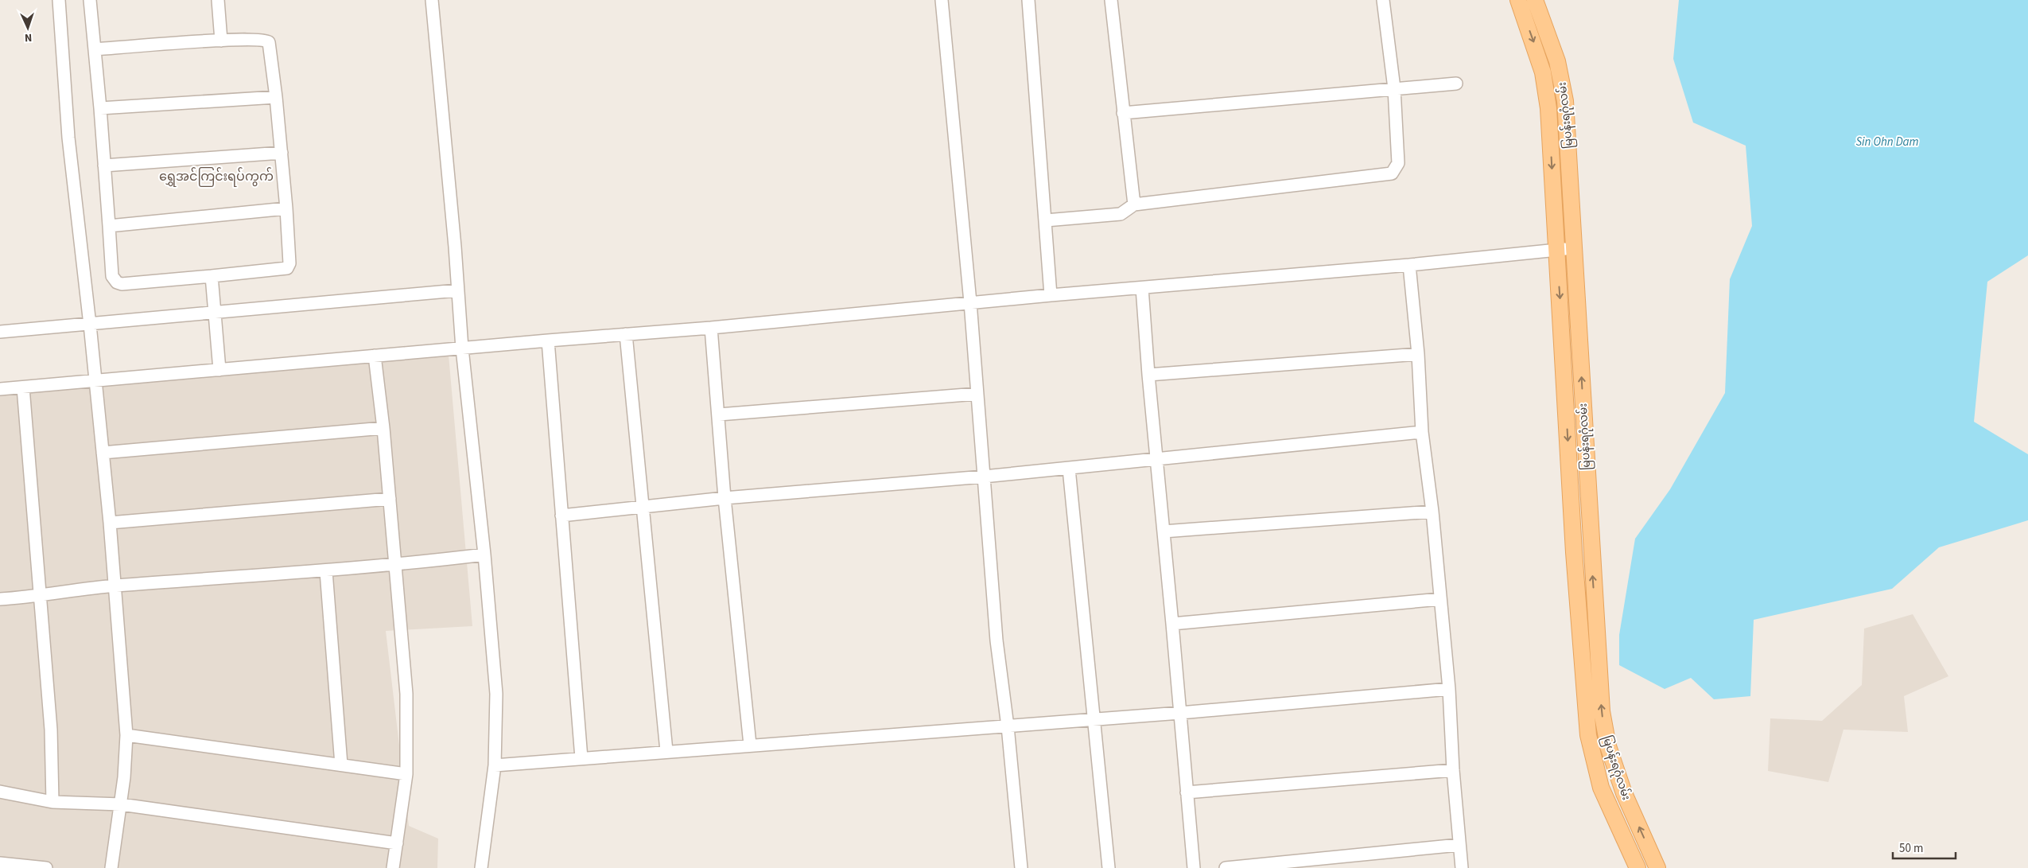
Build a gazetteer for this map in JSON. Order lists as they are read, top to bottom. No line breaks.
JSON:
{"streets":{"main road":["မြပန်းရဂုံလမ်း"]},"districts":["ရွှေအင်ကြင်းရပ်ကွက်"],"water":["Sin Ohn Dam"],"scale_bar":"50 m","north":"bottom"}
